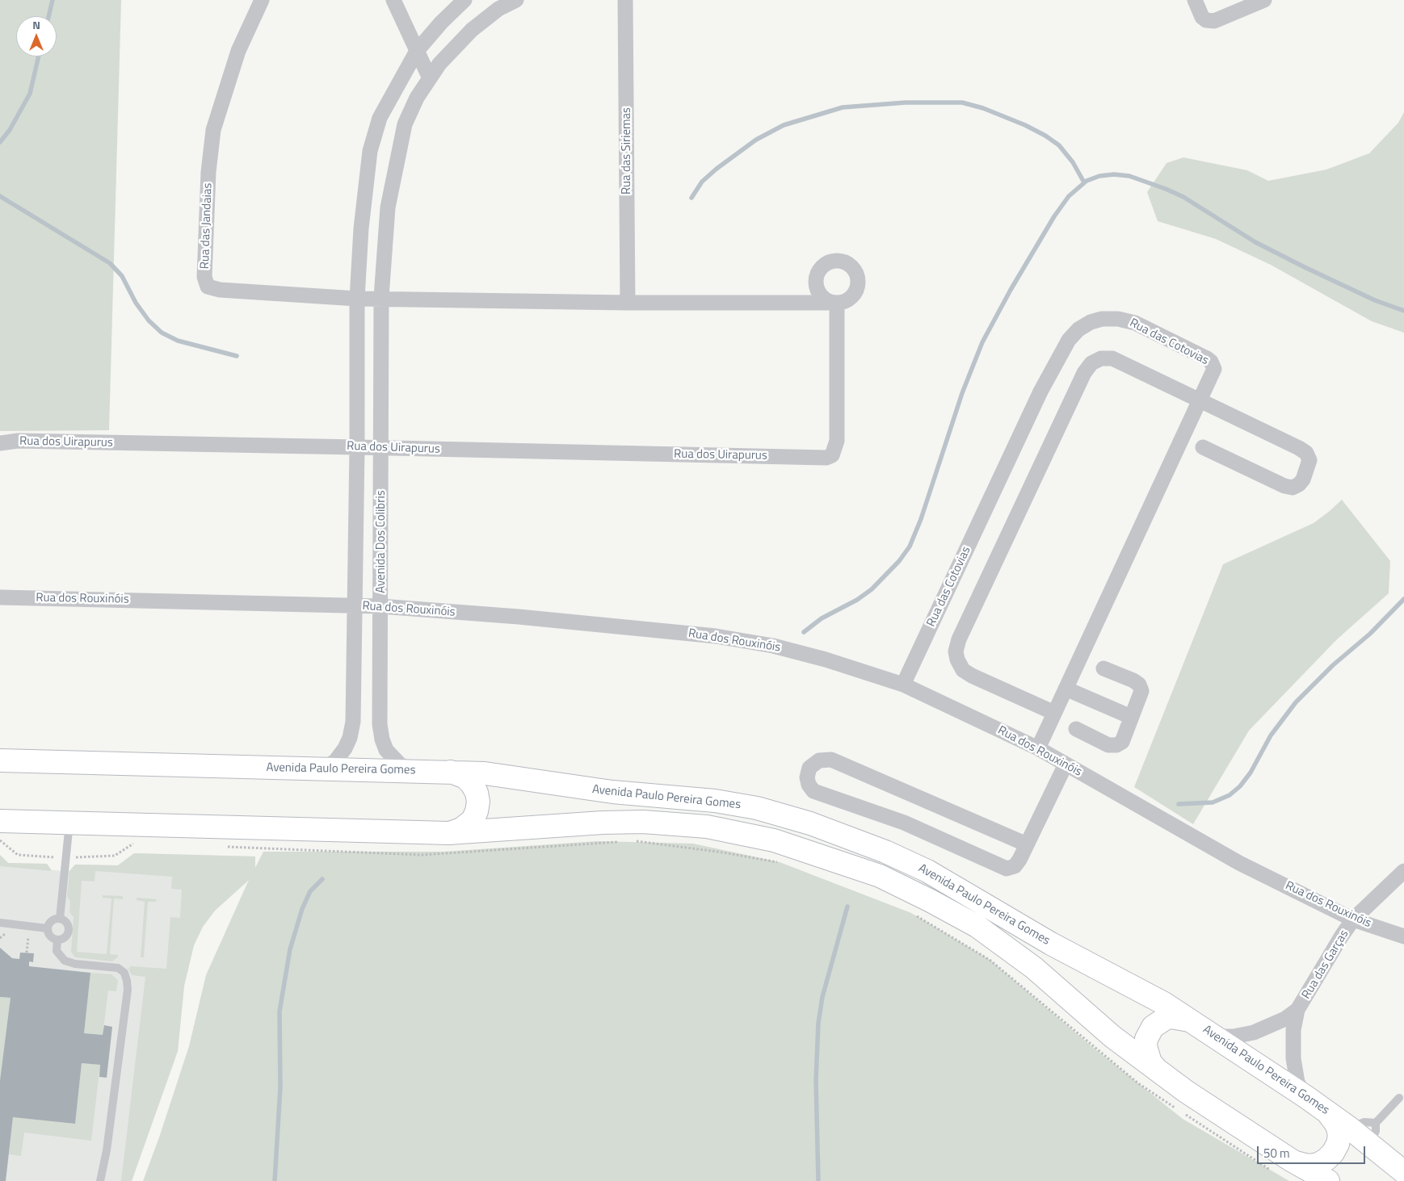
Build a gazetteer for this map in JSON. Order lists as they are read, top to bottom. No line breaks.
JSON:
{"streets":{"main road":["Avenida Paulo Pereira Gomes"],"street":["Rua das Siriemas","Rua das Jandaias","Rua das Cotovias","Rua dos Uirapurus","Avenida Dos Colibris","Rua dos Rouxinóis","Rua das Garças"]},"crossings":[["Rua das Siriemas","Rua dos Uirapurus"],["Rua das Jandaias","Rua dos Uirapurus"],["Rua das Jandaias","Avenida Dos Colibris"],["Rua das Cotovias","Rua dos Rouxinóis"],["Rua dos Uirapurus","Avenida Dos Colibris"],["Avenida Dos Colibris","Rua dos Rouxinóis"],["Avenida Dos Colibris","Avenida Paulo Pereira Gomes"],["Rua dos Rouxinóis","Rua das Garças"],["Avenida Paulo Pereira Gomes","Rua das Garças"]],"scale_bar":"50 m","north":"top"}
